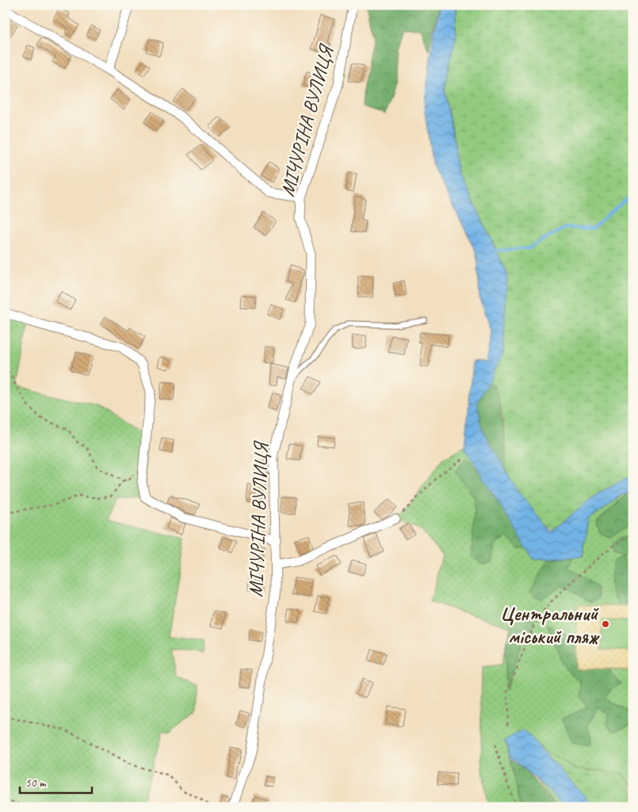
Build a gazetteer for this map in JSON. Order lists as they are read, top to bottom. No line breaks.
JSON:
{"streets":{"street":["МІЧУРІНА ВУЛИЦЯ"]},"places":["Центральний міський пляж"],"scale_bar":"50 m"}
